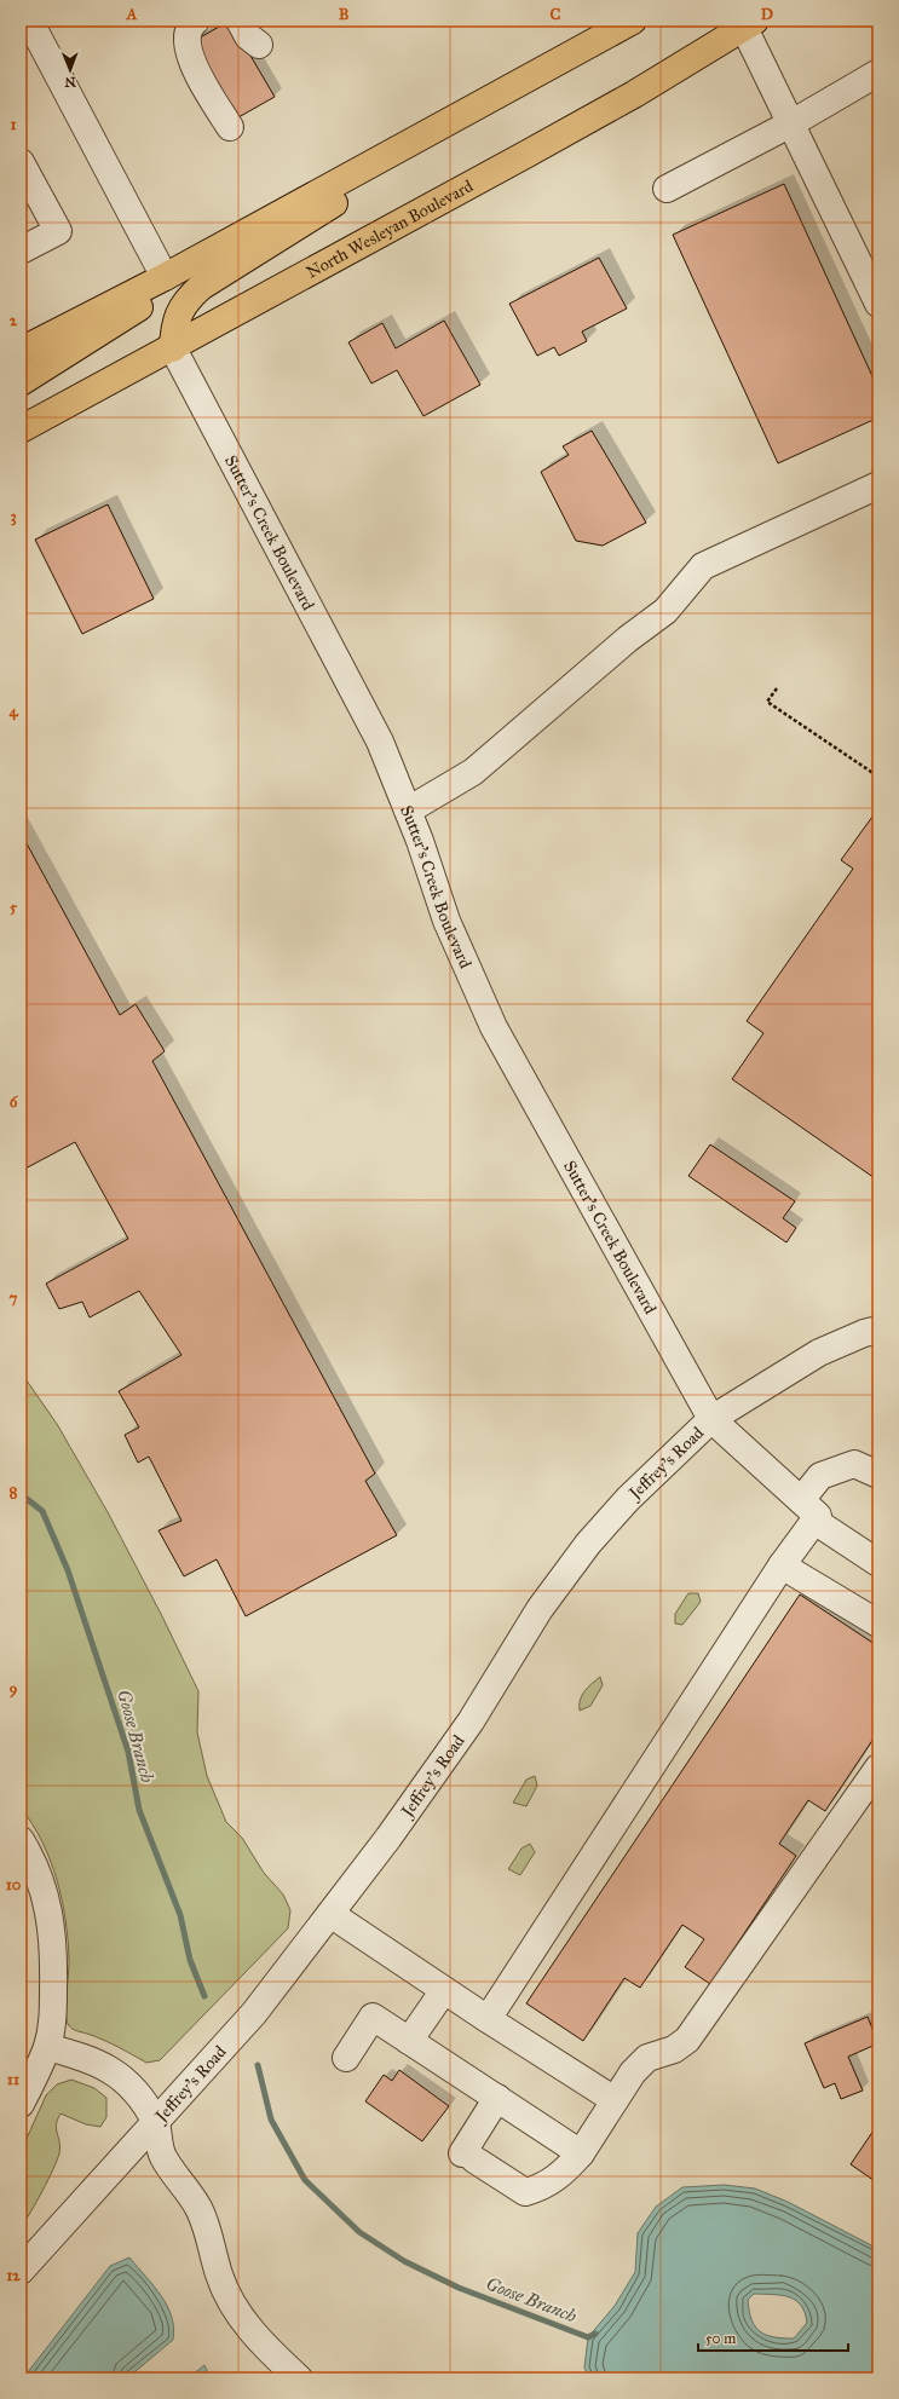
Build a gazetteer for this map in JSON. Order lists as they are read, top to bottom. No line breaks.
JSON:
{"streets":{"highway":["North Wesleyan Boulevard"],"street":["Sutter's Creek Boulevard","Jeffrey's Road"]},"crossings":[["North Wesleyan Boulevard","Sutter's Creek Boulevard"],["Sutter's Creek Boulevard","Jeffrey's Road"]],"water":["Goose Branch"],"scale_bar":"50 m","north":"bottom","grid":{"columns":["A","B","C","D"],"rows":["1","2","3","4","5","6","7","8","9","10","11","12"]}}
